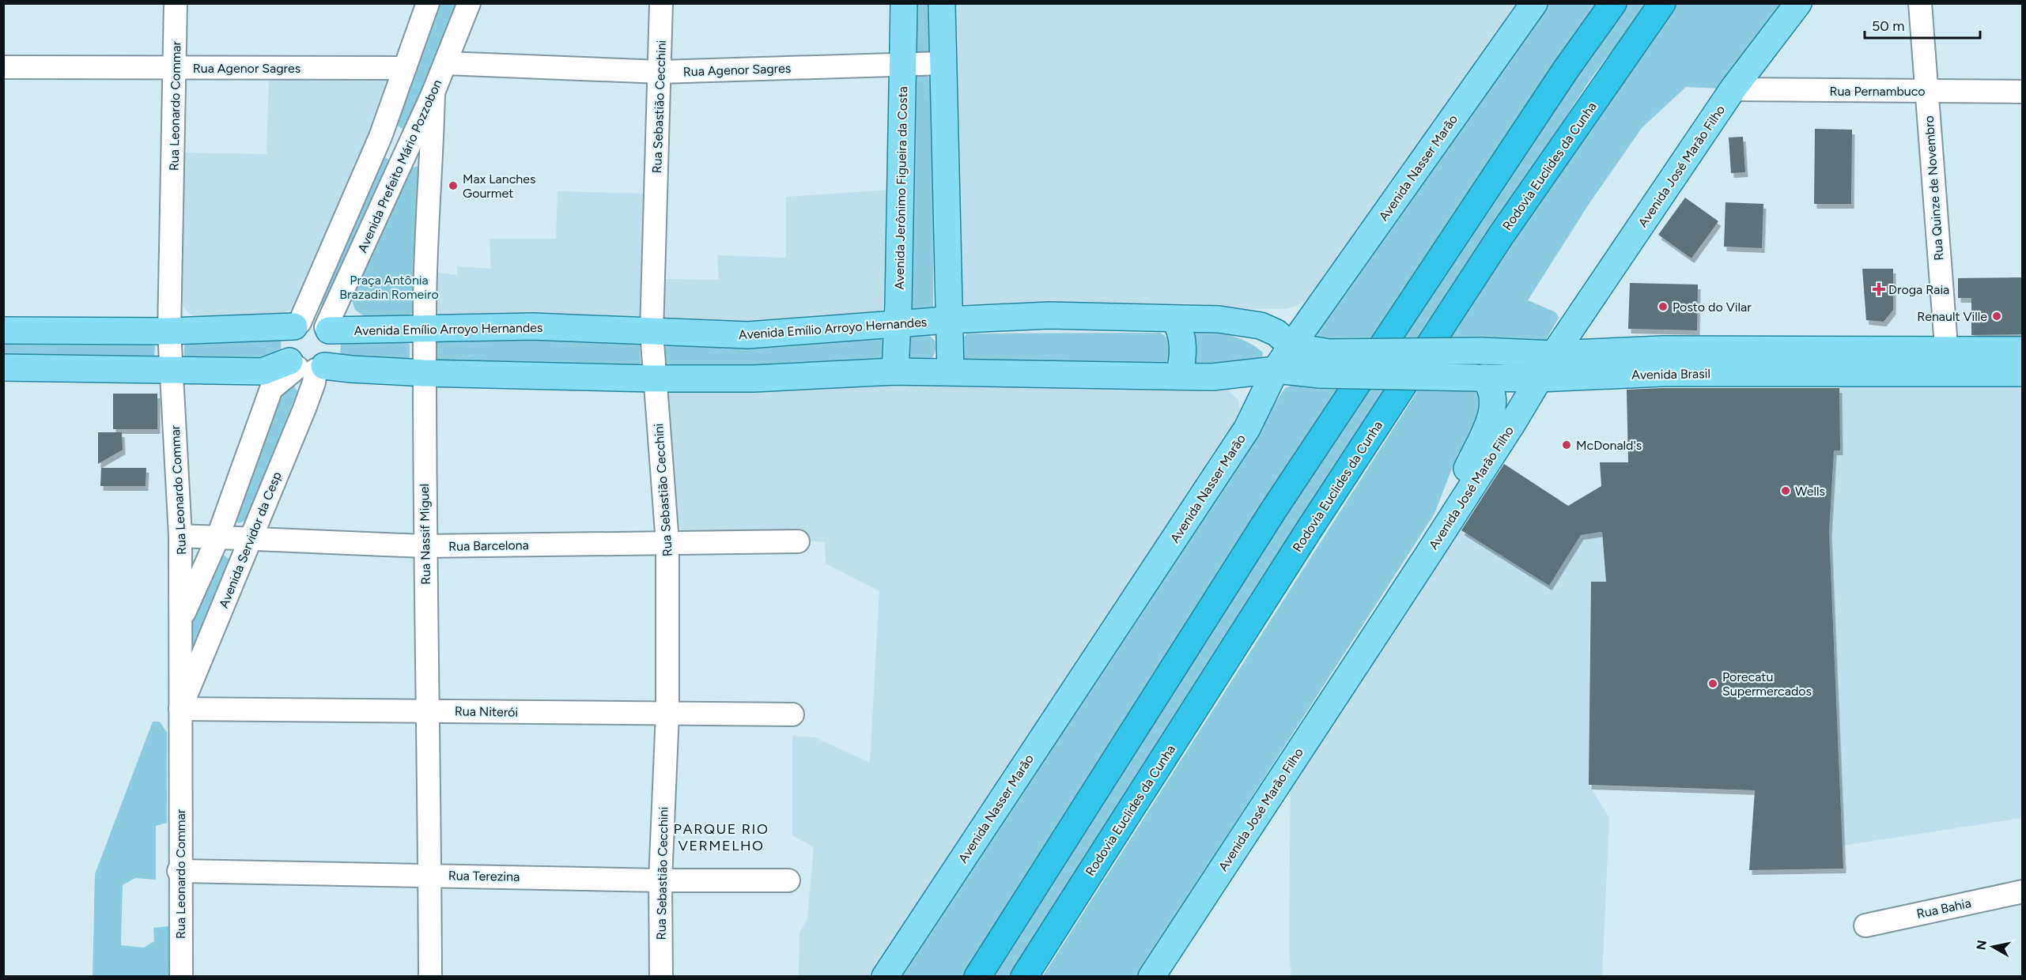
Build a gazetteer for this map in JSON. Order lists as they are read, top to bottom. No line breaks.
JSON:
{"streets":{"highway":["Rodovia Euclides da Cunha"],"main road":["Avenida José Marão Filho","Avenida Nasser Marão","Avenida Jerônimo Figueira da Costa","Avenida Emílio Arroyo Hernandes","Avenida Brasil"],"street":["Rua Agenor Sagres","Rua Pernambuco","Rua Leonardo Commar","Rua Sebastião Cecchini","Avenida Prefeito Mário Pozzobon","Rua Quinze de Novembro","Rua Nassif Miguel","Avenida Servidor da Cesp","Rua Barcelona","Rua Niterói","Rua Terezina","Rua Bahia"]},"crossings":[["Rua Agenor Sagres","Rua Leonardo Commar"],["Rua Agenor Sagres","Rua Sebastião Cecchini"],["Rua Agenor Sagres","Avenida Prefeito Mário Pozzobon"],["Rua Agenor Sagres","Avenida Jerônimo Figueira da Costa"],["Rua Pernambuco","Avenida José Marão Filho"],["Rua Pernambuco","Rua Quinze de Novembro"],["Rua Leonardo Commar","Avenida Emílio Arroyo Hernandes"],["Rua Leonardo Commar","Avenida Servidor da Cesp"],["Rua Leonardo Commar","Rua Barcelona"],["Rua Leonardo Commar","Rua Niterói"],["Rua Leonardo Commar","Rua Terezina"],["Rua Sebastião Cecchini","Avenida Emílio Arroyo Hernandes"],["Rua Sebastião Cecchini","Rua Barcelona"],["Rua Sebastião Cecchini","Rua Niterói"],["Rua Sebastião Cecchini","Rua Terezina"],["Avenida Prefeito Mário Pozzobon","Avenida Emílio Arroyo Hernandes"],["Avenida Prefeito Mário Pozzobon","Rua Nassif Miguel"],["Avenida Prefeito Mário Pozzobon","Avenida Servidor da Cesp"],["Avenida José Marão Filho","Avenida Brasil"],["Avenida Nasser Marão","Avenida Emílio Arroyo Hernandes"],["Avenida Jerônimo Figueira da Costa","Avenida Emílio Arroyo Hernandes"],["Rua Quinze de Novembro","Avenida Brasil"],["Avenida Emílio Arroyo Hernandes","Avenida Brasil"],["Avenida Emílio Arroyo Hernandes","Rua Nassif Miguel"],["Avenida Emílio Arroyo Hernandes","Avenida Servidor da Cesp"],["Rua Nassif Miguel","Rua Barcelona"],["Rua Nassif Miguel","Rua Niterói"],["Rua Nassif Miguel","Rua Terezina"],["Avenida Servidor da Cesp","Rua Barcelona"],["Avenida Servidor da Cesp","Rua Niterói"]],"districts":["PARQUE RIO VERMELHO"],"parks":["Praça Antônia Brazadin Romeiro"],"places":{"other":["Max Lanches Gourmet","Posto do Vilar","Renault Ville","McDonald's","Wells","Porecatu Supermercados"],"health":["Droga Raia"]},"scale_bar":"50 m","north":"left"}
